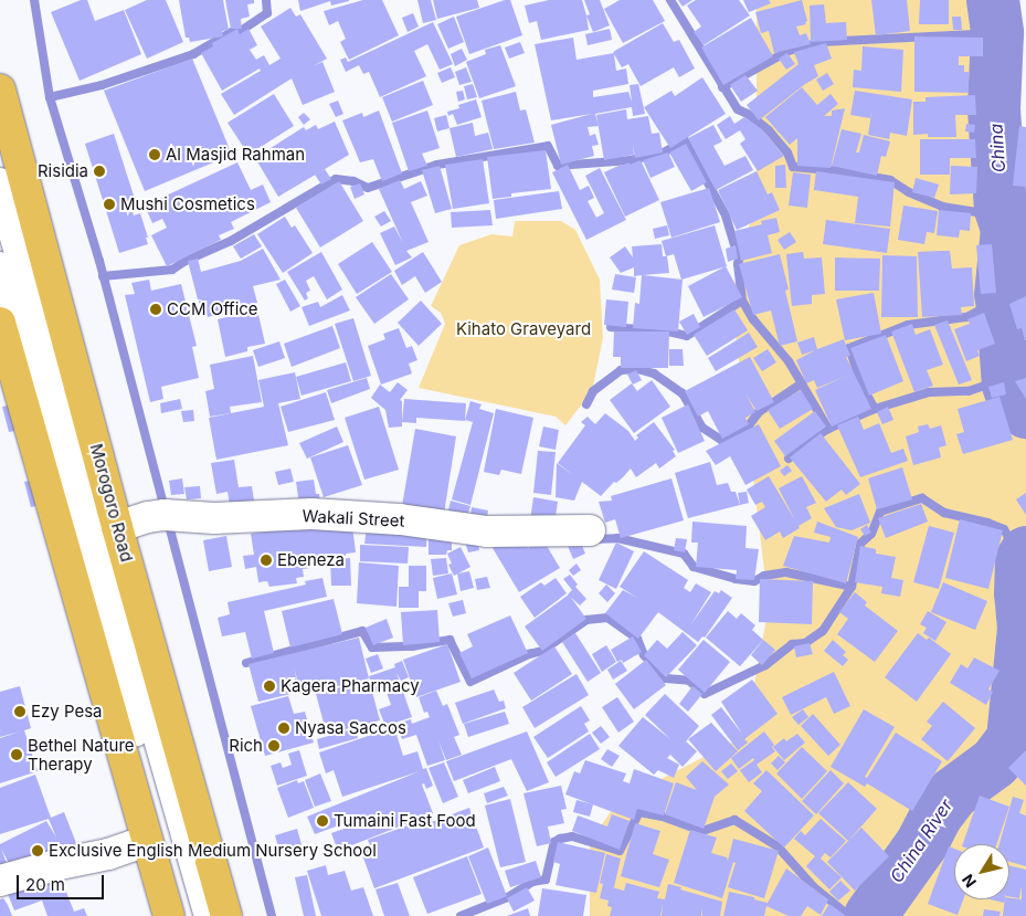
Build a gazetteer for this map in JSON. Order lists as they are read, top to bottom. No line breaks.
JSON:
{"streets":{"highway":["Morogoro Road"],"street":["Wakali Street"]},"crossings":[["Morogoro Road","Wakali Street"]],"water":["China","China River"],"parks":["Kihato Graveyard"],"places":["Al Masjid Rahman","Risidia","Mushi Cosmetics","CCM Office","Ebeneza","Kagera Pharmacy","Ezy Pesa","Nyasa Saccos","Rich","Bethel Nature Therapy","Tumaini Fast Food","Exclusive English Medium Nursery School"],"scale_bar":"20 m","north":"bottom left"}
